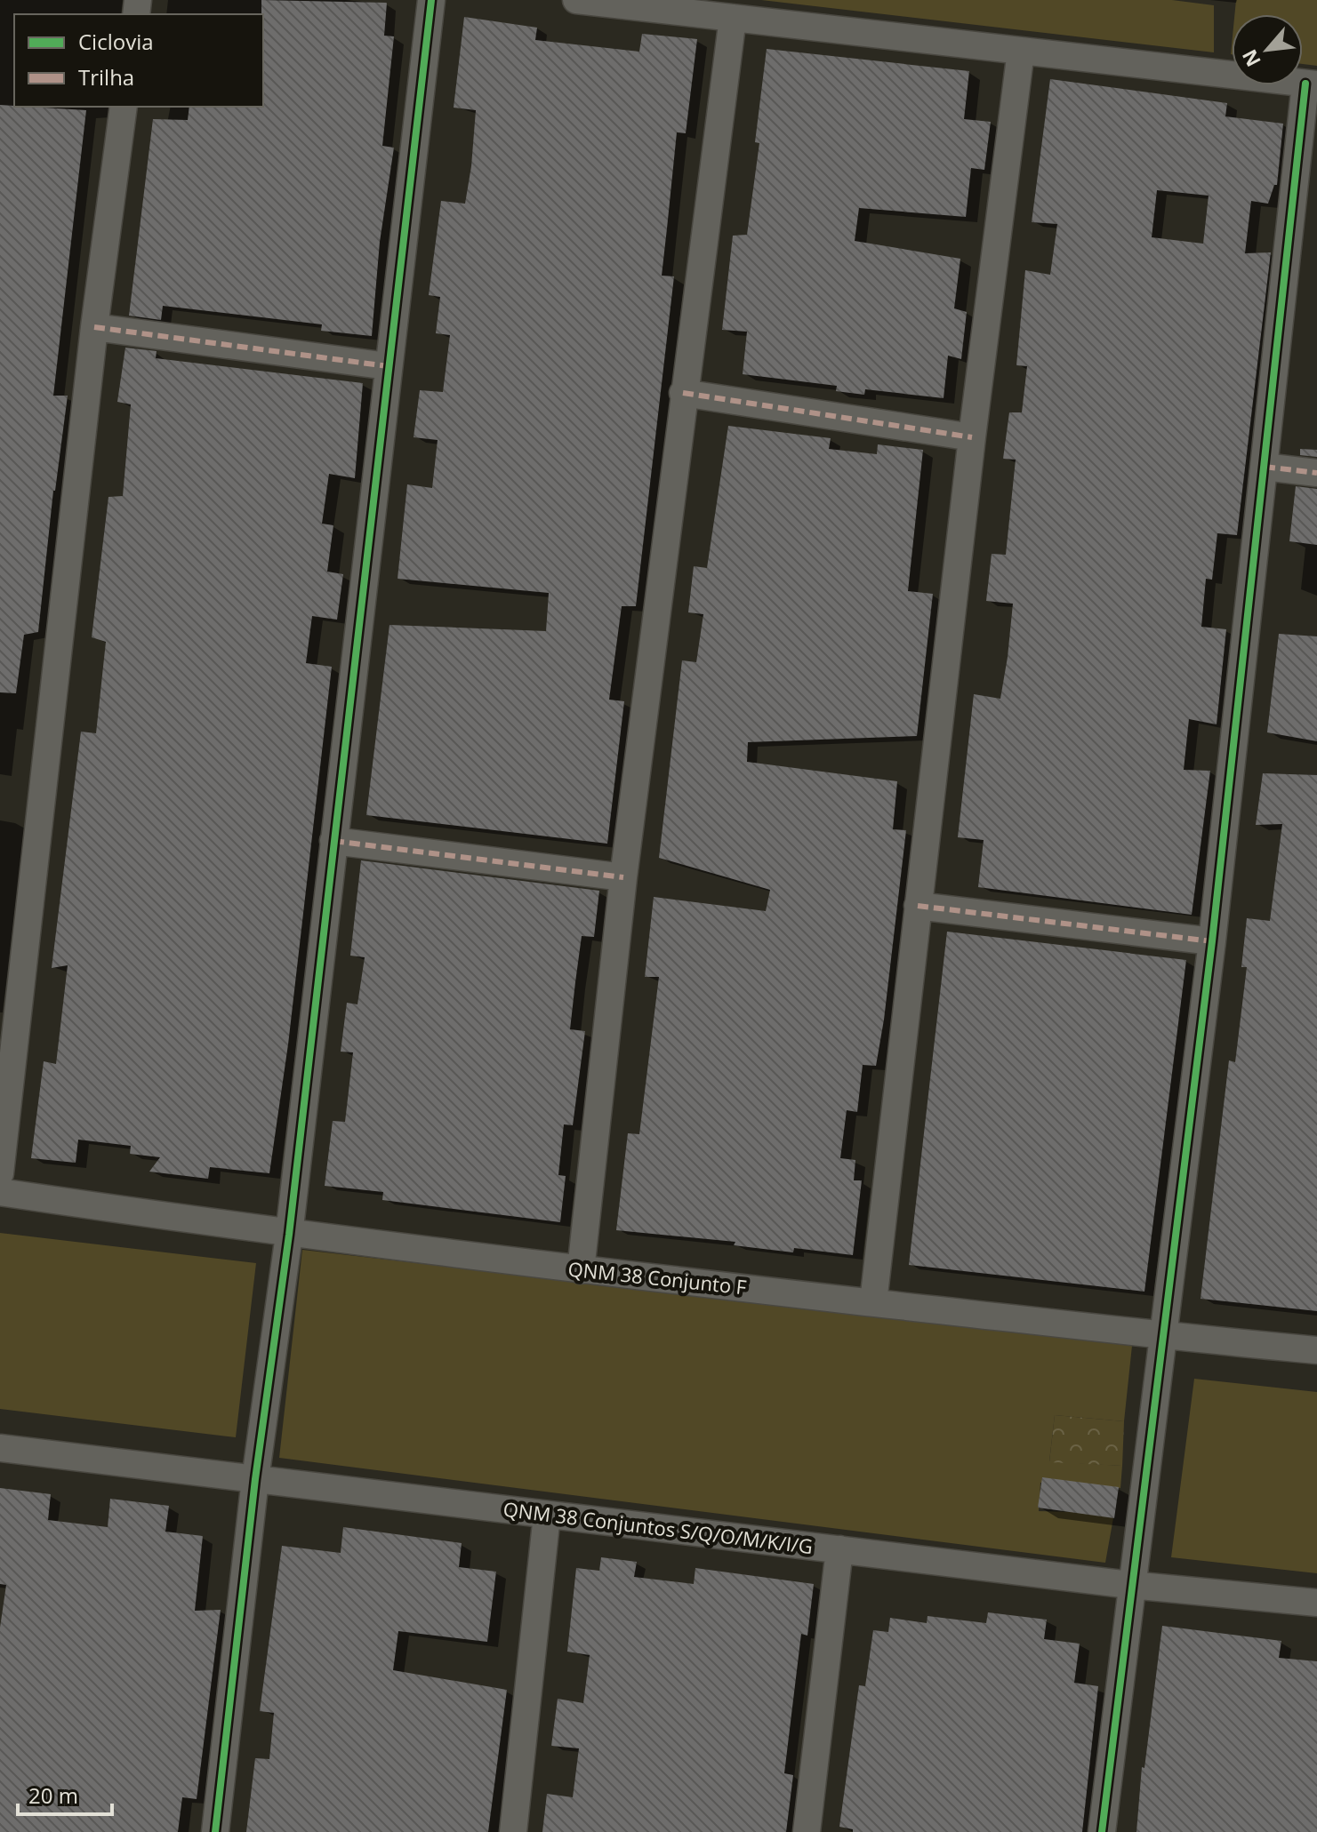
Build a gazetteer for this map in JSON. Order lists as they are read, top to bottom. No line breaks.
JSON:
{"streets":{"street":["QNM 38 Conjunto F","QNM 38 Conjuntos S/Q/O/M/K/I/G"]},"legend":["Ciclovia","Trilha"],"scale_bar":"20 m","north":"bottom left"}
